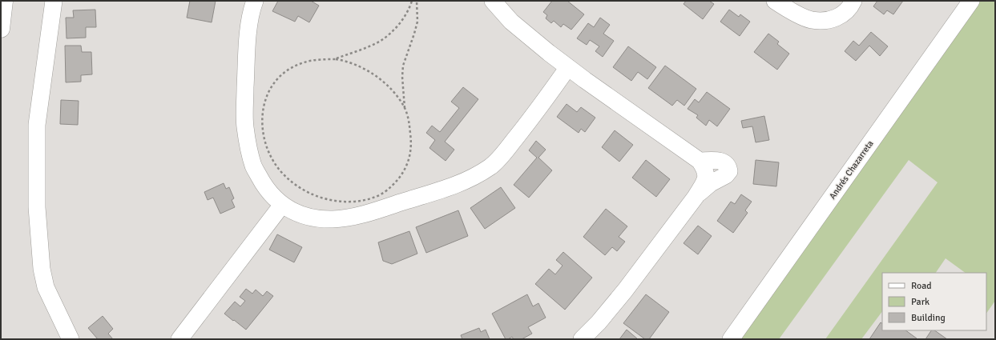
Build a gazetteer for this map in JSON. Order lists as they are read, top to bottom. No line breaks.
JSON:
{"streets":{"street":["Andrés Chazarreta"]},"legend":["Road","Park","Building"]}
